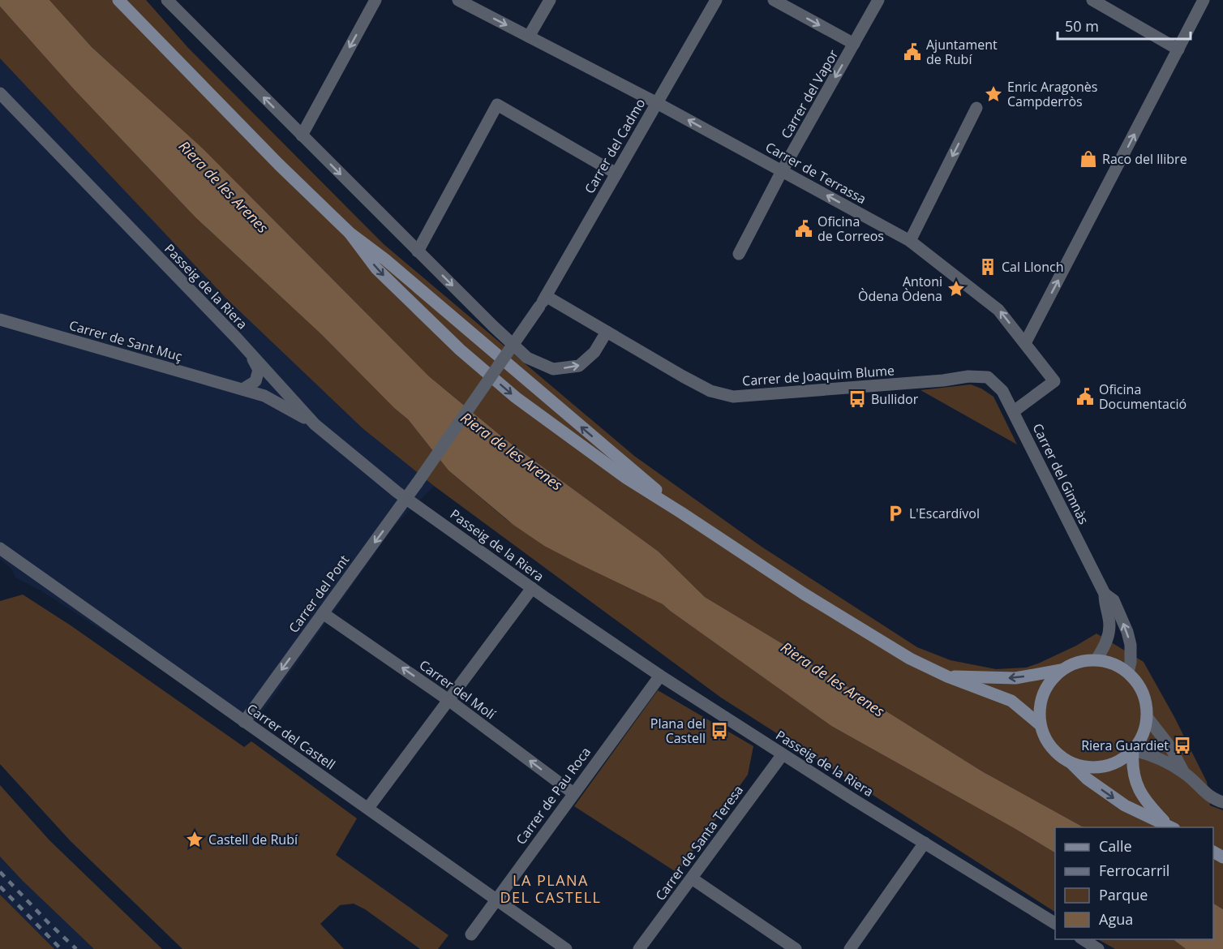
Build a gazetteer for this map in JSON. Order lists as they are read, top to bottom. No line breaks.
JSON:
{"streets":{"street":["Carrer del Vapor","Carrer del Cadmo","Carrer de Terrassa","Passeig de la Riera","Carrer de Sant Muç","Carrer de Joaquim Blume","Carrer del Gimnàs","Carrer del Pont","Carrer del Molí","Carrer del Castell","Carrer de Pau Roca","Carrer de Santa Teresa"]},"crossings":[["Carrer del Vapor","Carrer de Terrassa"],["Carrer del Cadmo","Carrer de Terrassa"],["Carrer del Cadmo","Carrer de Joaquim Blume"],["Carrer del Cadmo","Carrer del Pont"],["Carrer de Terrassa","Carrer de Joaquim Blume"],["Carrer de Terrassa","Carrer del Gimnàs"],["Passeig de la Riera","Carrer de Sant Muç"],["Passeig de la Riera","Carrer del Pont"],["Passeig de la Riera","Carrer de Pau Roca"],["Passeig de la Riera","Carrer de Santa Teresa"],["Carrer de Joaquim Blume","Carrer del Gimnàs"],["Carrer del Pont","Carrer del Molí"],["Carrer del Pont","Carrer del Castell"],["Carrer del Molí","Carrer de Pau Roca"],["Carrer del Castell","Carrer de Pau Roca"]],"one_way":["Carrer del Vapor","Carrer del Pont","Carrer del Molí"],"districts":["LA PLANA DEL CASTELL"],"water":["Riera de les Arenes"],"places":{"public building":["Ajuntament de Rubí","Oficina de Correos","Oficina Documentació"],"place":["Enric Aragonès Campderròs","Antoni Òdena Òdena","Castell de Rubí"],"shop":["Raco del llibre"],"building":["Cal Llonch"],"bus stop":["Bullidor","Plana del Castell","Riera Guardiet"],"parking":["L'Escardívol"]},"legend":["Calle","Ferrocarril","Parque","Agua"],"scale_bar":"50 m"}
